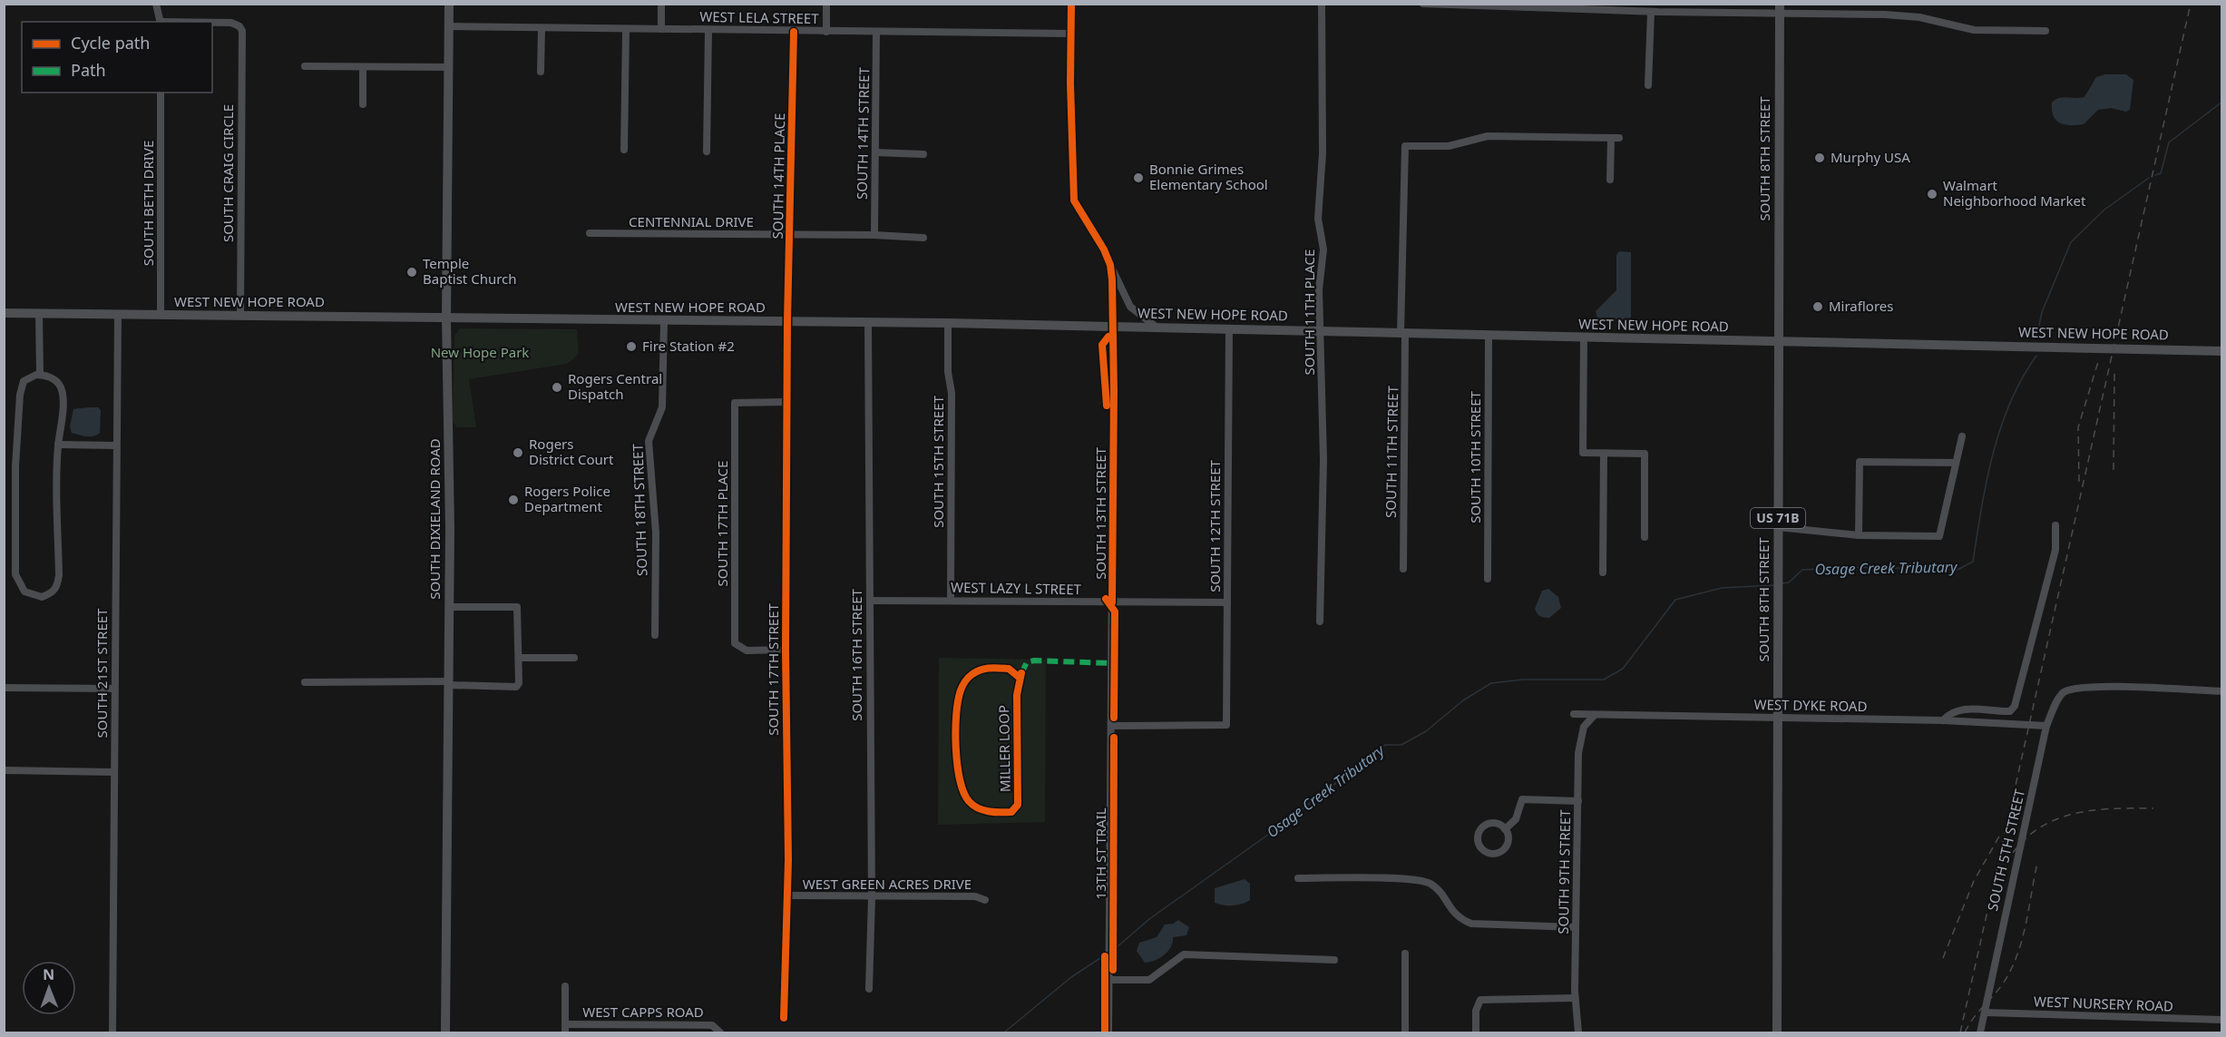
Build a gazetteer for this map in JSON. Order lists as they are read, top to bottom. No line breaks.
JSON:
{"streets":{"main road":["SOUTH 8TH STREET","WEST NEW HOPE ROAD","US 71B","SOUTH DIXIELAND ROAD"],"street":["WEST LELA STREET","SOUTH 14TH STREET","SOUTH CRAIG CIRCLE","SOUTH 14TH PLACE","SOUTH BETH DRIVE","CENTENNIAL DRIVE","SOUTH 11TH PLACE","SOUTH 11TH STREET","SOUTH 10TH STREET","SOUTH 15TH STREET","SOUTH 18TH STREET","SOUTH 13TH STREET","SOUTH 17TH PLACE","SOUTH 12TH STREET","WEST LAZY L STREET","SOUTH 16TH STREET","SOUTH 17TH STREET","SOUTH 21ST STREET","WEST DYKE ROAD","SOUTH 5TH STREET","SOUTH 9TH STREET","WEST GREEN ACRES DRIVE","WEST NURSERY ROAD","WEST CAPPS ROAD"],"cycle path":["MILLER LOOP","13TH ST TRAIL"]},"crossings":[["WEST LELA STREET","SOUTH 14TH STREET"],["WEST LELA STREET","SOUTH 14TH PLACE"],["WEST LELA STREET","SOUTH 13TH STREET"],["WEST LELA STREET","SOUTH DIXIELAND ROAD"],["SOUTH 14TH STREET","CENTENNIAL DRIVE"],["SOUTH 8TH STREET","WEST NEW HOPE ROAD"],["SOUTH 8TH STREET","WEST DYKE ROAD"],["SOUTH CRAIG CIRCLE","WEST NEW HOPE ROAD"],["SOUTH 14TH PLACE","CENTENNIAL DRIVE"],["SOUTH 14TH PLACE","WEST NEW HOPE ROAD"],["SOUTH 14TH PLACE","SOUTH 17TH STREET"],["SOUTH BETH DRIVE","WEST NEW HOPE ROAD"],["WEST NEW HOPE ROAD","SOUTH 11TH PLACE"],["WEST NEW HOPE ROAD","SOUTH 11TH STREET"],["WEST NEW HOPE ROAD","SOUTH 10TH STREET"],["WEST NEW HOPE ROAD","SOUTH 15TH STREET"],["WEST NEW HOPE ROAD","SOUTH 18TH STREET"],["WEST NEW HOPE ROAD","SOUTH 13TH STREET"],["WEST NEW HOPE ROAD","SOUTH DIXIELAND ROAD"],["WEST NEW HOPE ROAD","SOUTH 12TH STREET"],["WEST NEW HOPE ROAD","SOUTH 16TH STREET"],["WEST NEW HOPE ROAD","SOUTH 17TH STREET"],["WEST NEW HOPE ROAD","SOUTH 21ST STREET"],["SOUTH 15TH STREET","WEST LAZY L STREET"],["SOUTH 13TH STREET","SOUTH 12TH STREET"],["SOUTH 13TH STREET","WEST LAZY L STREET"],["SOUTH 17TH PLACE","SOUTH 17TH STREET"],["SOUTH 12TH STREET","WEST LAZY L STREET"],["WEST LAZY L STREET","SOUTH 16TH STREET"],["SOUTH 16TH STREET","WEST GREEN ACRES DRIVE"],["SOUTH 17TH STREET","WEST GREEN ACRES DRIVE"],["WEST DYKE ROAD","SOUTH 5TH STREET"],["WEST DYKE ROAD","SOUTH 9TH STREET"],["SOUTH 5TH STREET","WEST NURSERY ROAD"]],"water":["Osage Creek Tributary"],"parks":["New Hope Park"],"places":["Murphy USA","Bonnie Grimes Elementary School","Walmart Neighborhood Market","Temple Baptist Church","Miraflores","Fire Station #2","Rogers Central Dispatch","Rogers District Court","Rogers Police Department"],"legend":["Cycle path","Path"],"north":"top"}
